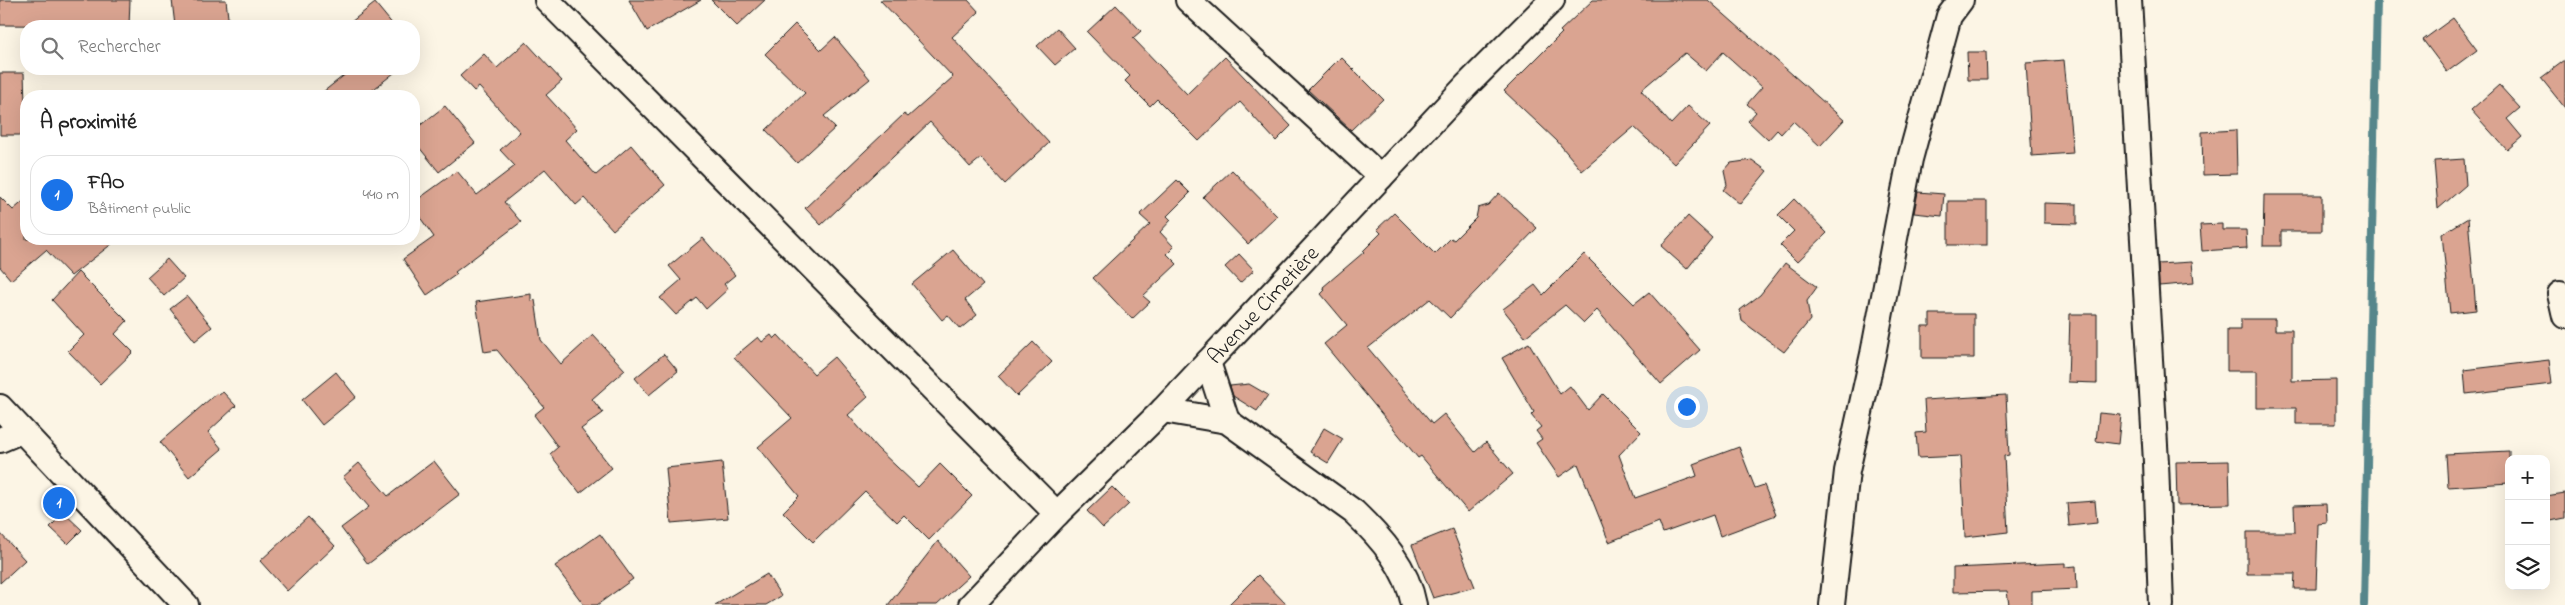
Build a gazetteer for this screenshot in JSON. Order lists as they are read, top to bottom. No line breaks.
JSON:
{"streets":{"street":["Avenue Cimetière"]},"page":{"search":"Rechercher","heading":"À proximité","list":[{"mark":"1","name":"FAO","note":"Bâtiment public","value":"440 m"}],"map_buttons":["+","−"],"pins":"1"}}
